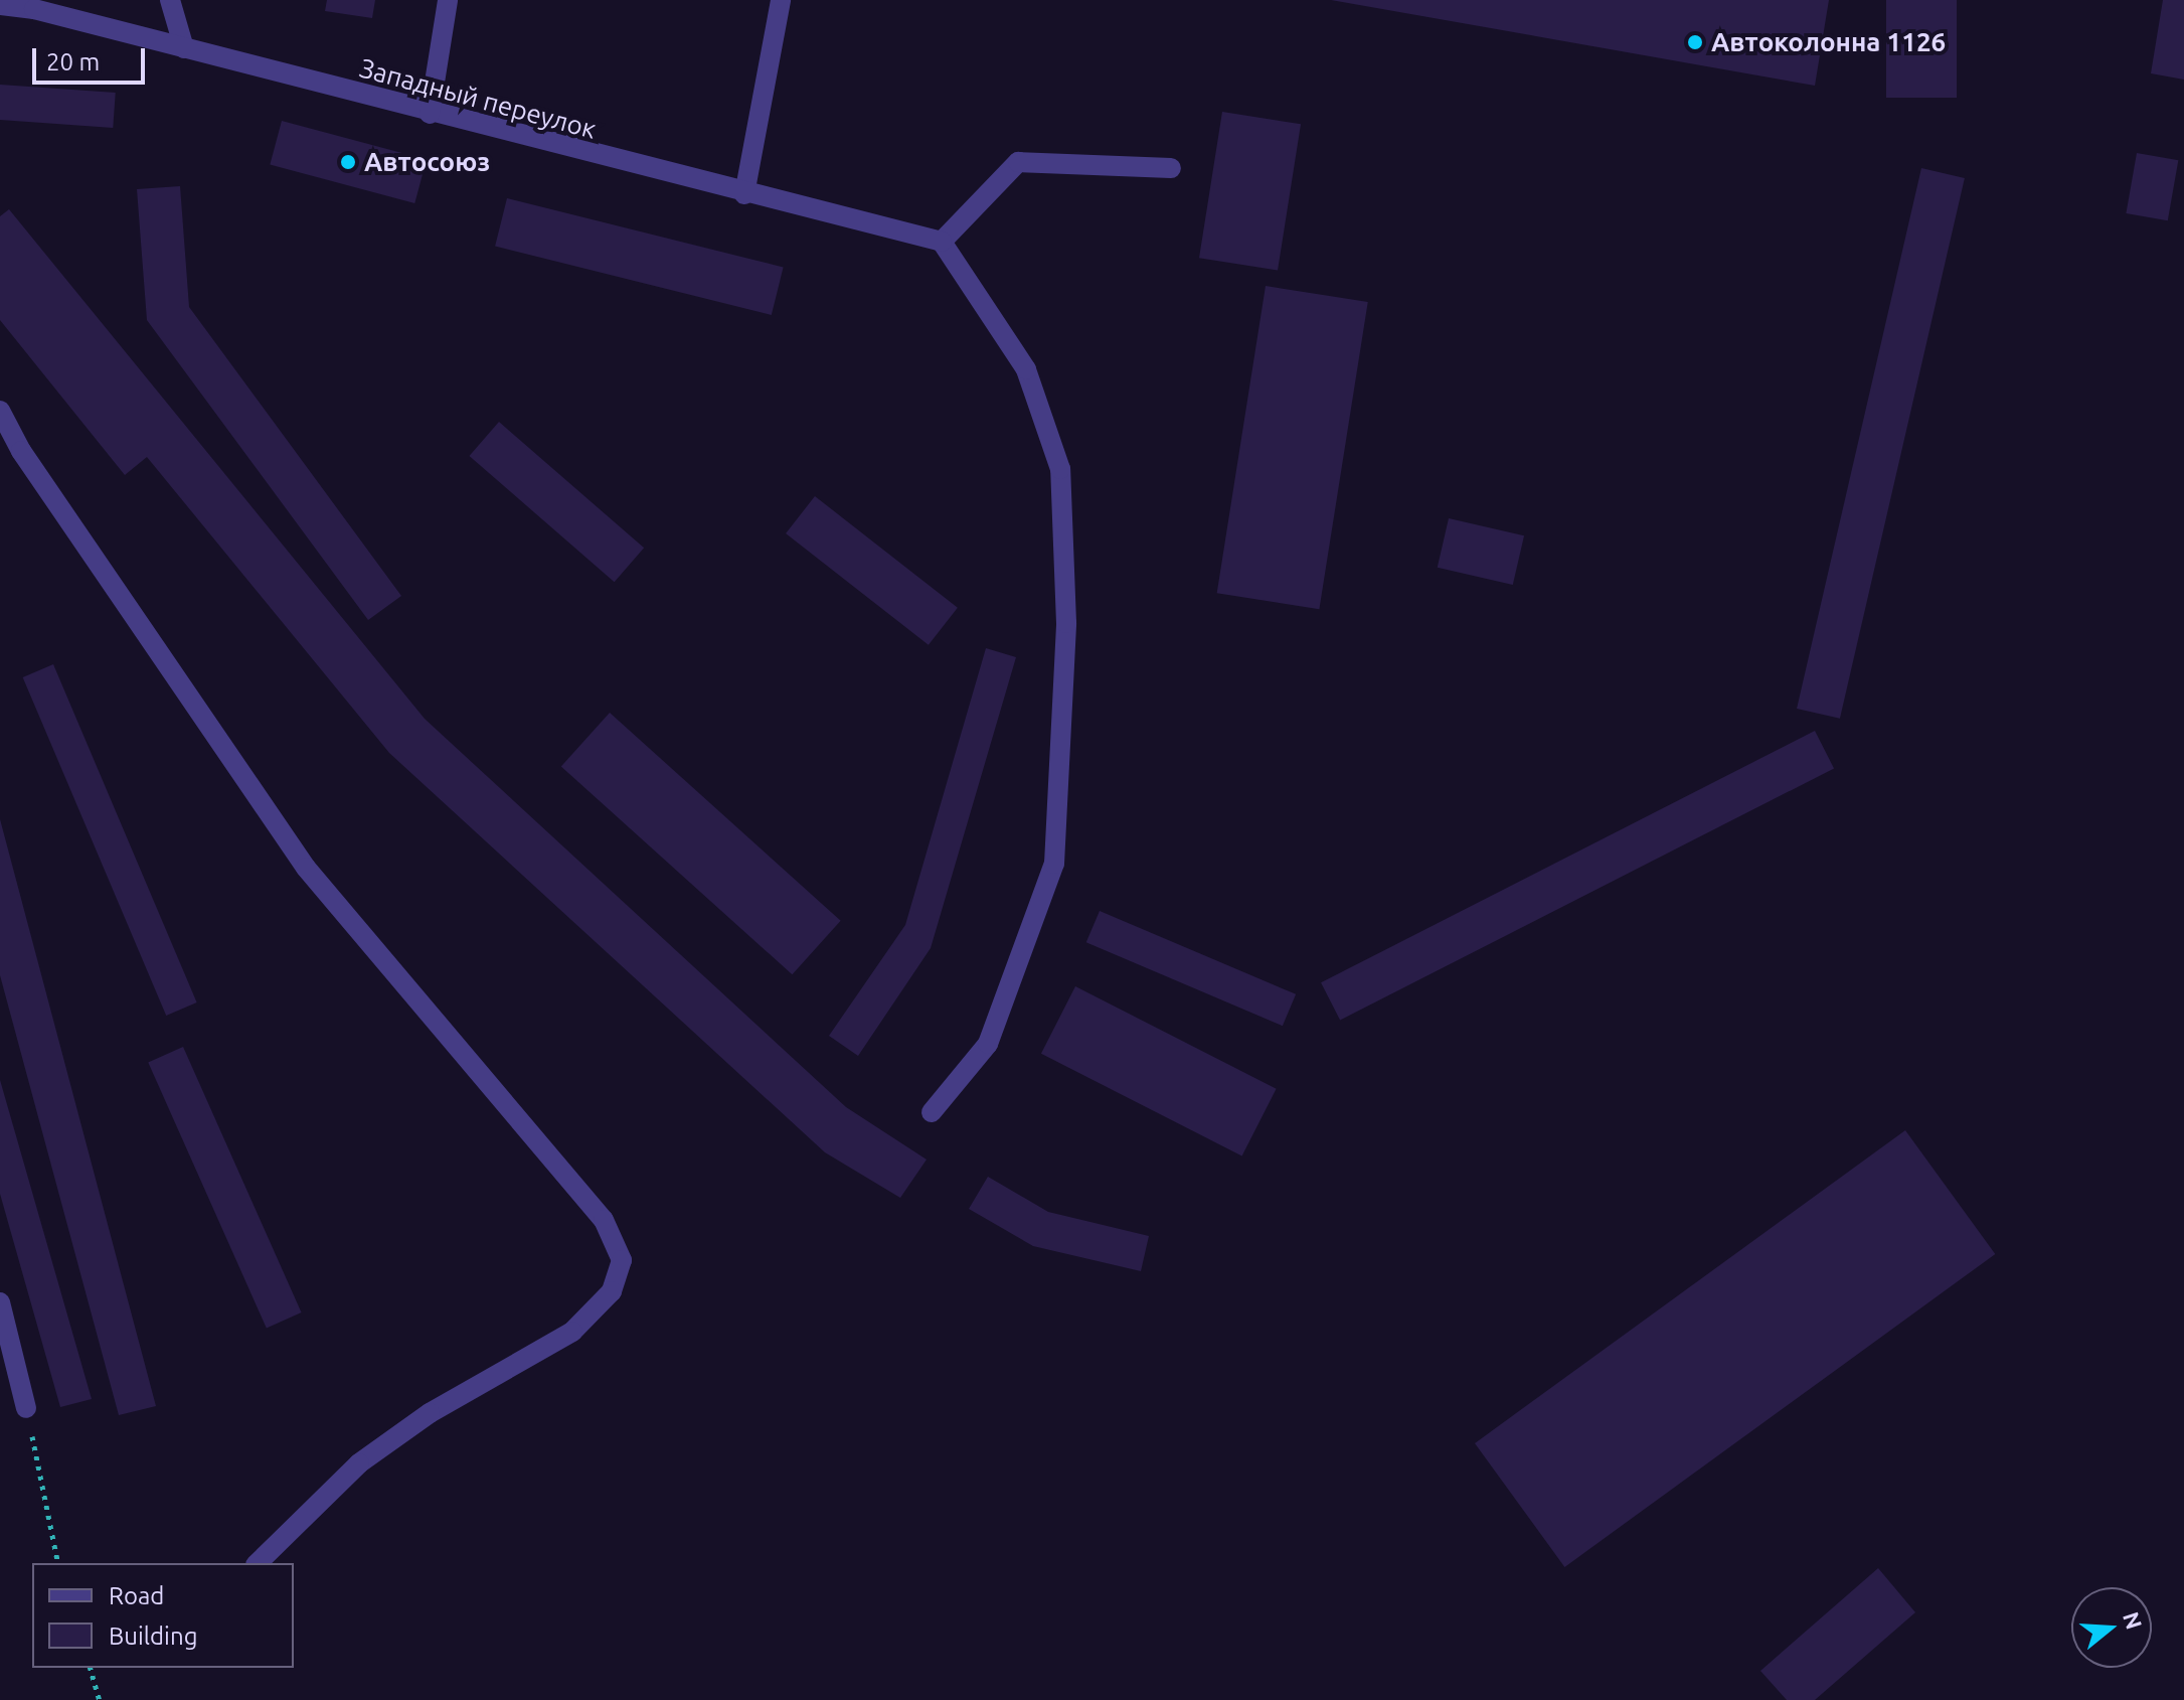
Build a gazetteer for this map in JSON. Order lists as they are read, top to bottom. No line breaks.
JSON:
{"streets":{"street":["Западный переулок"]},"places":["Автоколонна 1126","Автосоюз"],"legend":["Road","Building"],"scale_bar":"20 m","north":"right"}
